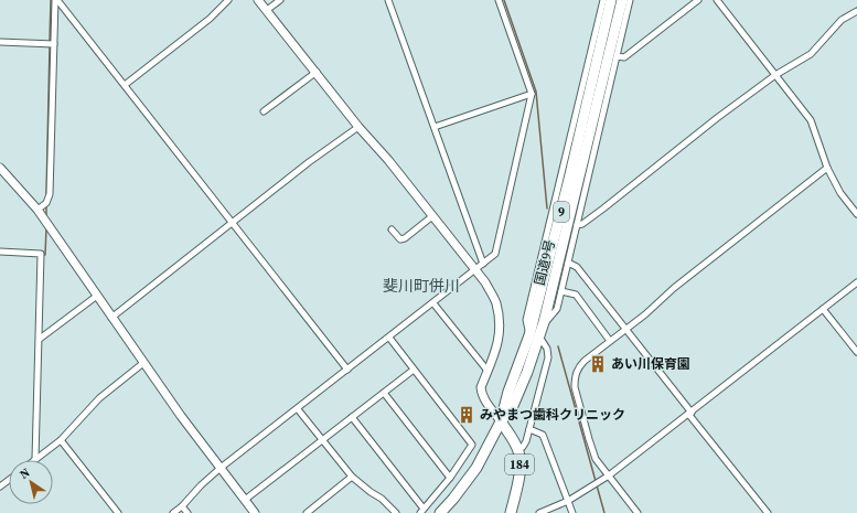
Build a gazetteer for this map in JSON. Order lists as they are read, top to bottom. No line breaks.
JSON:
{"streets":{"highway":["9","国道9号","184"]},"crossings":[["国道9号","184"]],"districts":["斐川町併川"],"places":{"building":["あい川保育園","みやまつ歯科クリニック"]},"north":"top left"}
